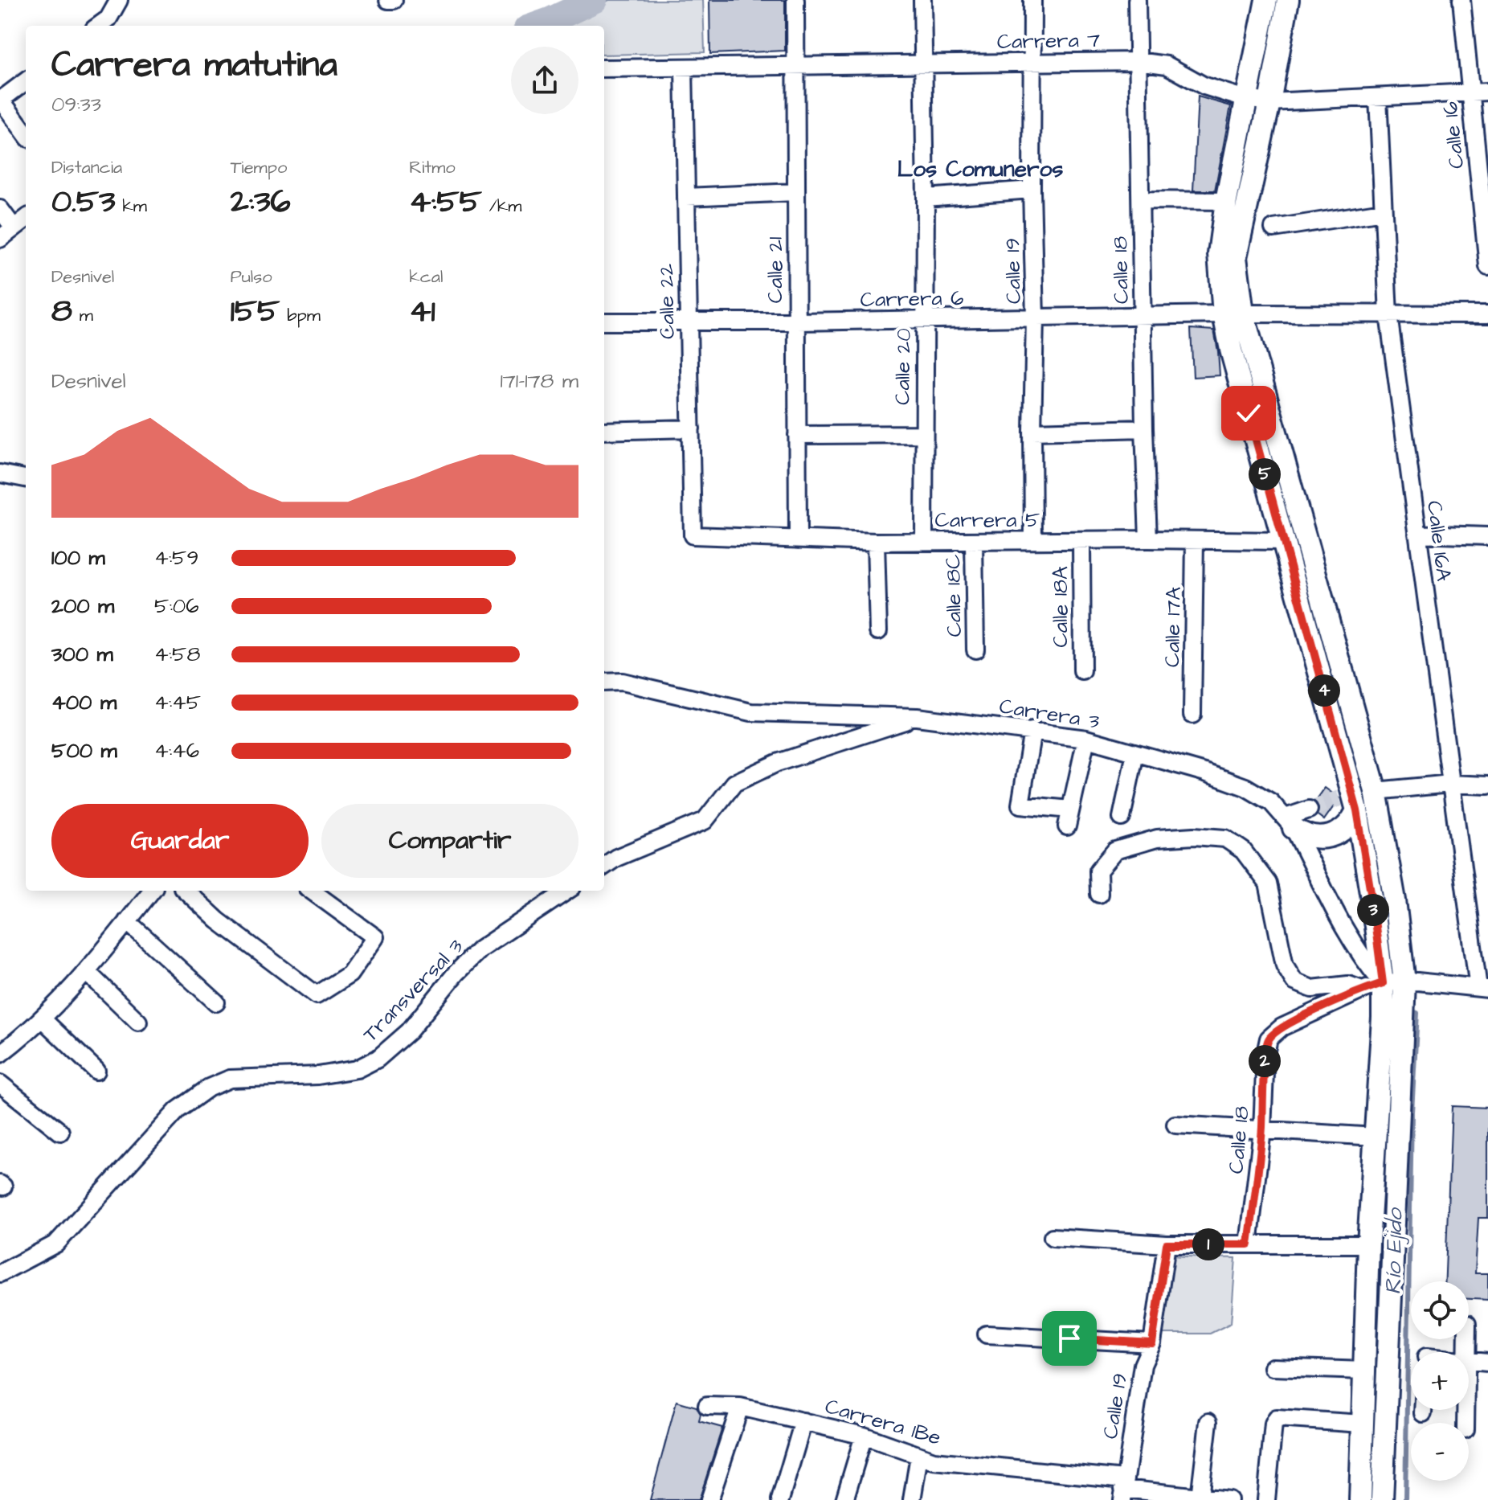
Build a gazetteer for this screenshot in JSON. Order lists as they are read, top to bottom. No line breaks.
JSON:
{"streets":{"street":["Carrera 7","Calle 16","Calle 21","Calle 18","Calle 19","Carrera 6","Calle 22","Calle 20","Carrera 5","Calle 16A","Calle 18C","Calle 18A","Calle 17A","Carrera 3","Transversal 3","Carrera 1Be"]},"crossings":[["Carrera 7","Calle 16"],["Carrera 7","Calle 21"],["Carrera 7","Calle 18"],["Carrera 7","Calle 19"],["Carrera 7","Calle 22"],["Carrera 7","Calle 20"],["Carrera 7","Calle 16A"],["Calle 21","Carrera 6"],["Calle 21","Carrera 5"],["Calle 18","Carrera 6"],["Calle 18","Carrera 5"],["Calle 19","Carrera 6"],["Calle 19","Carrera 5"],["Calle 19","Carrera 1Be"],["Carrera 6","Calle 22"],["Carrera 6","Calle 20"],["Carrera 6","Calle 16A"],["Calle 22","Carrera 5"],["Calle 20","Carrera 5"],["Carrera 5","Calle 18C"],["Carrera 5","Calle 18A"],["Carrera 5","Calle 17A"]],"districts":["Los Comuneros"],"water":["Río Ejido"],"page":{"heading":["Carrera matutina","09:33"],"stats":[["Distancia","0.53 km"],["Tiempo","2:36"],["Ritmo","4:55 /km"],["Desnivel","8 m"],["Pulso","155 bpm"],["kcal","41"]],"chart":["Desnivel","171–178 m"],"pins":["5","4","3","2","1"],"list":[{"name":"100 m","note":"4:59"},{"name":"200 m","note":"5:06"},{"name":"300 m","note":"4:58"},{"name":"400 m","note":"4:45"},{"name":"500 m","note":"4:46"}],"buttons":["Guardar","Compartir"],"map_buttons":["+","−"]}}
